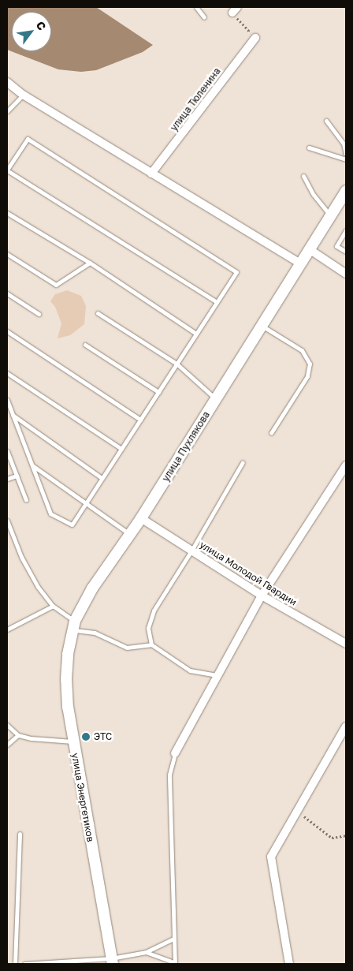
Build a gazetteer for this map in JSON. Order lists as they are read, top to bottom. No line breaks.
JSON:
{"streets":{"street":["улица Тюленина","улица Пухлякова","улица Молодой Гвардии","улица Энергетиков"]},"crossings":[["улица Пухлякова","улица Молодой Гвардии"],["улица Пухлякова","улица Энергетиков"]],"places":["ЭТС"],"north":"top right"}
